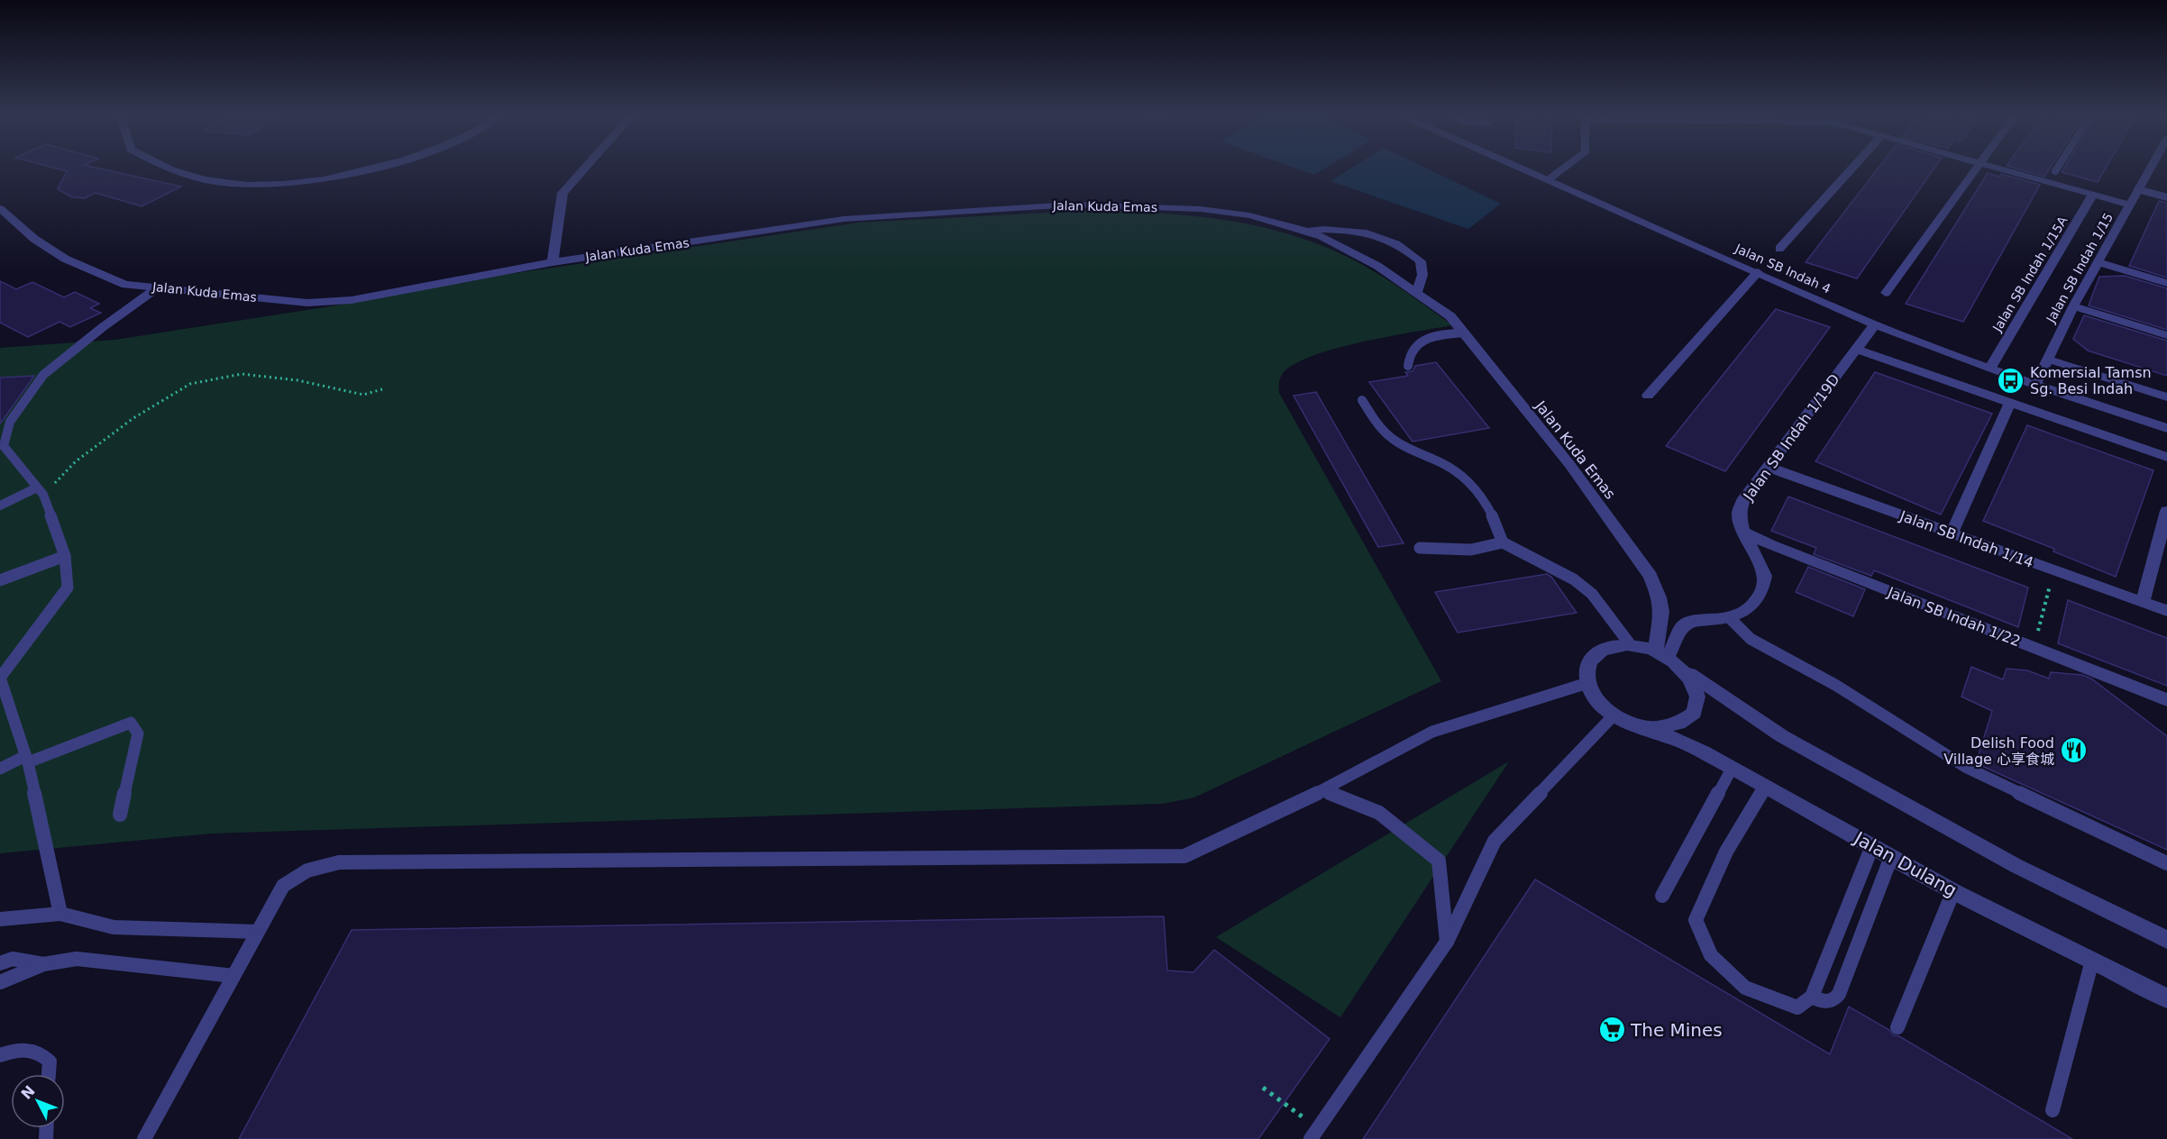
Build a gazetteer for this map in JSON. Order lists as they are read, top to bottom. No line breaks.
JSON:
{"streets":{"street":["Jalan Kuda Emas","Jalan SB Indah 1/15","Jalan SB Indah 4","Jalan SB Indah 1/15A","Jalan SB Indah 1/19D","Jalan SB Indah 1/14","Jalan SB Indah 1/22","Jalan Dulang"]},"crossings":[["Jalan Kuda Emas","Jalan SB Indah 1/19D"],["Jalan Kuda Emas","Jalan Dulang"],["Jalan SB Indah 1/15","Jalan SB Indah 4"],["Jalan SB Indah 4","Jalan SB Indah 1/15A"],["Jalan SB Indah 4","Jalan SB Indah 1/19D"],["Jalan SB Indah 1/19D","Jalan SB Indah 1/14"],["Jalan SB Indah 1/19D","Jalan SB Indah 1/22"],["Jalan SB Indah 1/19D","Jalan Dulang"]],"places":{"bus stop":["Komersial Tamsn Sg. Besi Indah"],"restaurant":["Delish Food Village 心享食城"],"supermarket":["The Mines"]},"north":"top left"}
